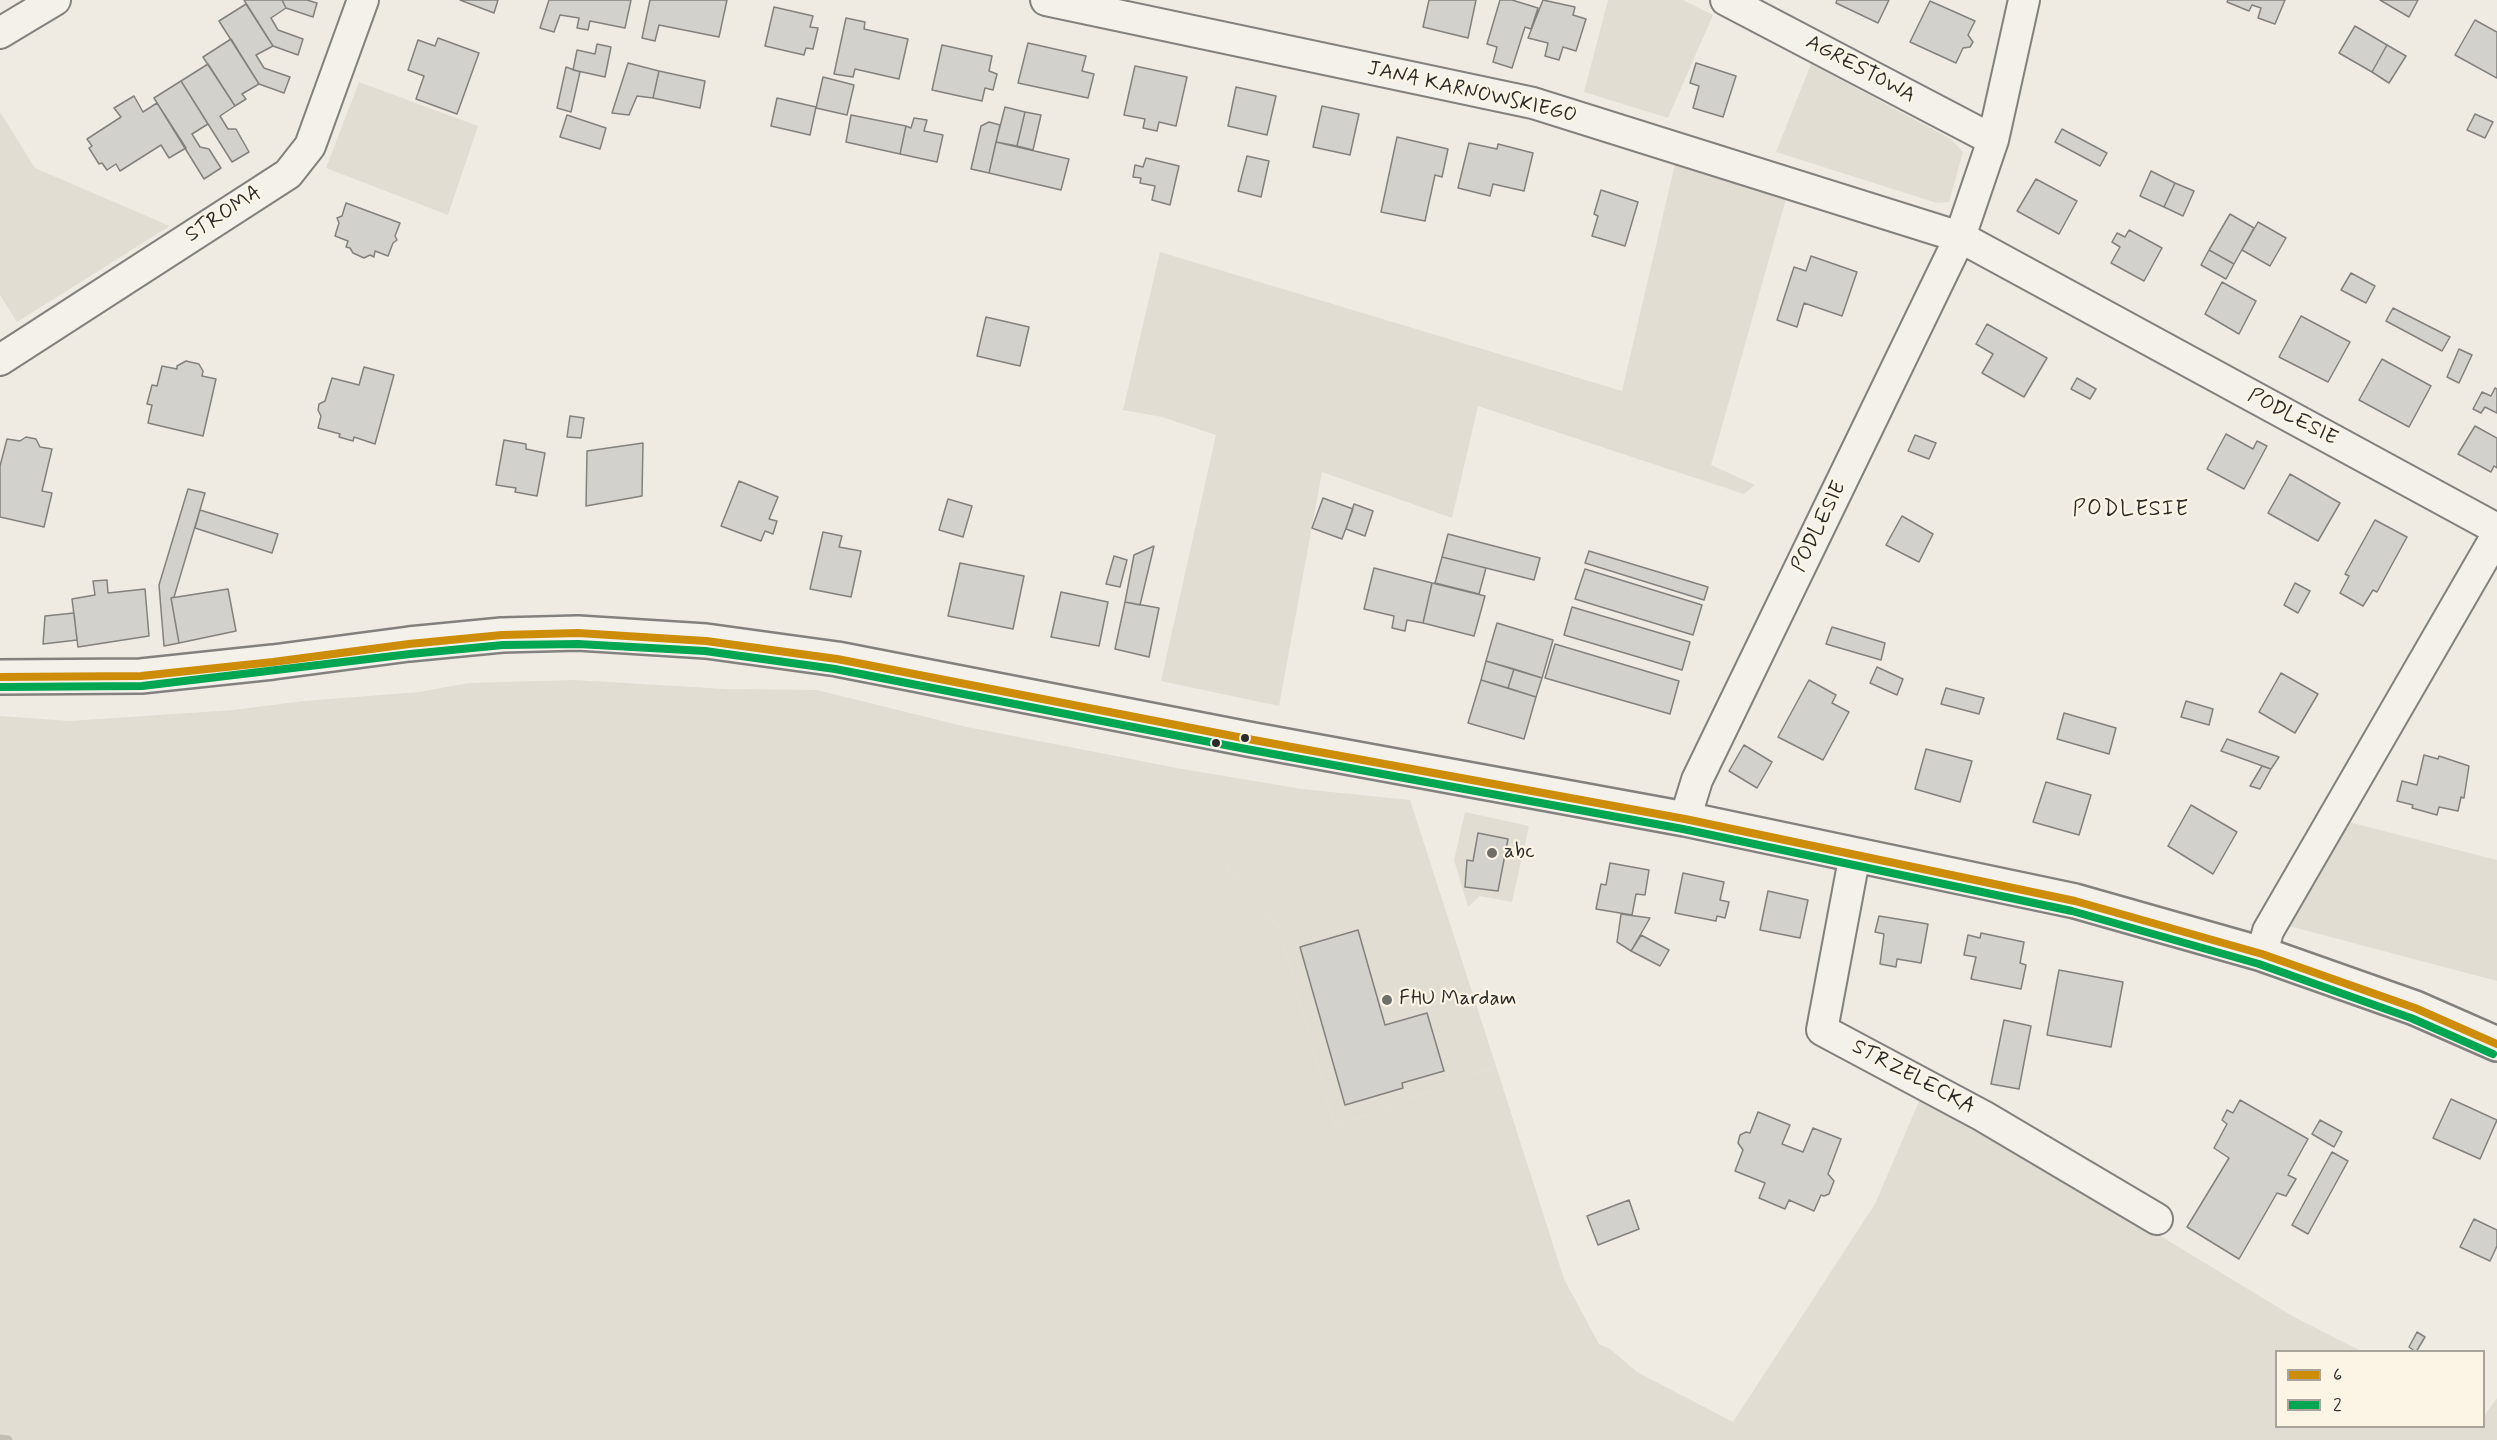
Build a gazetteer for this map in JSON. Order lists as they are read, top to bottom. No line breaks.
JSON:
{"streets":{"street":["AGRESTOWA","JANA KARNOWSKIEGO","STROMA","PODLESIE","STRZELECKA"]},"crossings":[["AGRESTOWA","PODLESIE"],["JANA KARNOWSKIEGO","PODLESIE"]],"districts":["PODLESIE"],"places":["abc","FHU Mardam"],"lines":["transit line 6","transit line 2"],"legend":["6","2"]}
